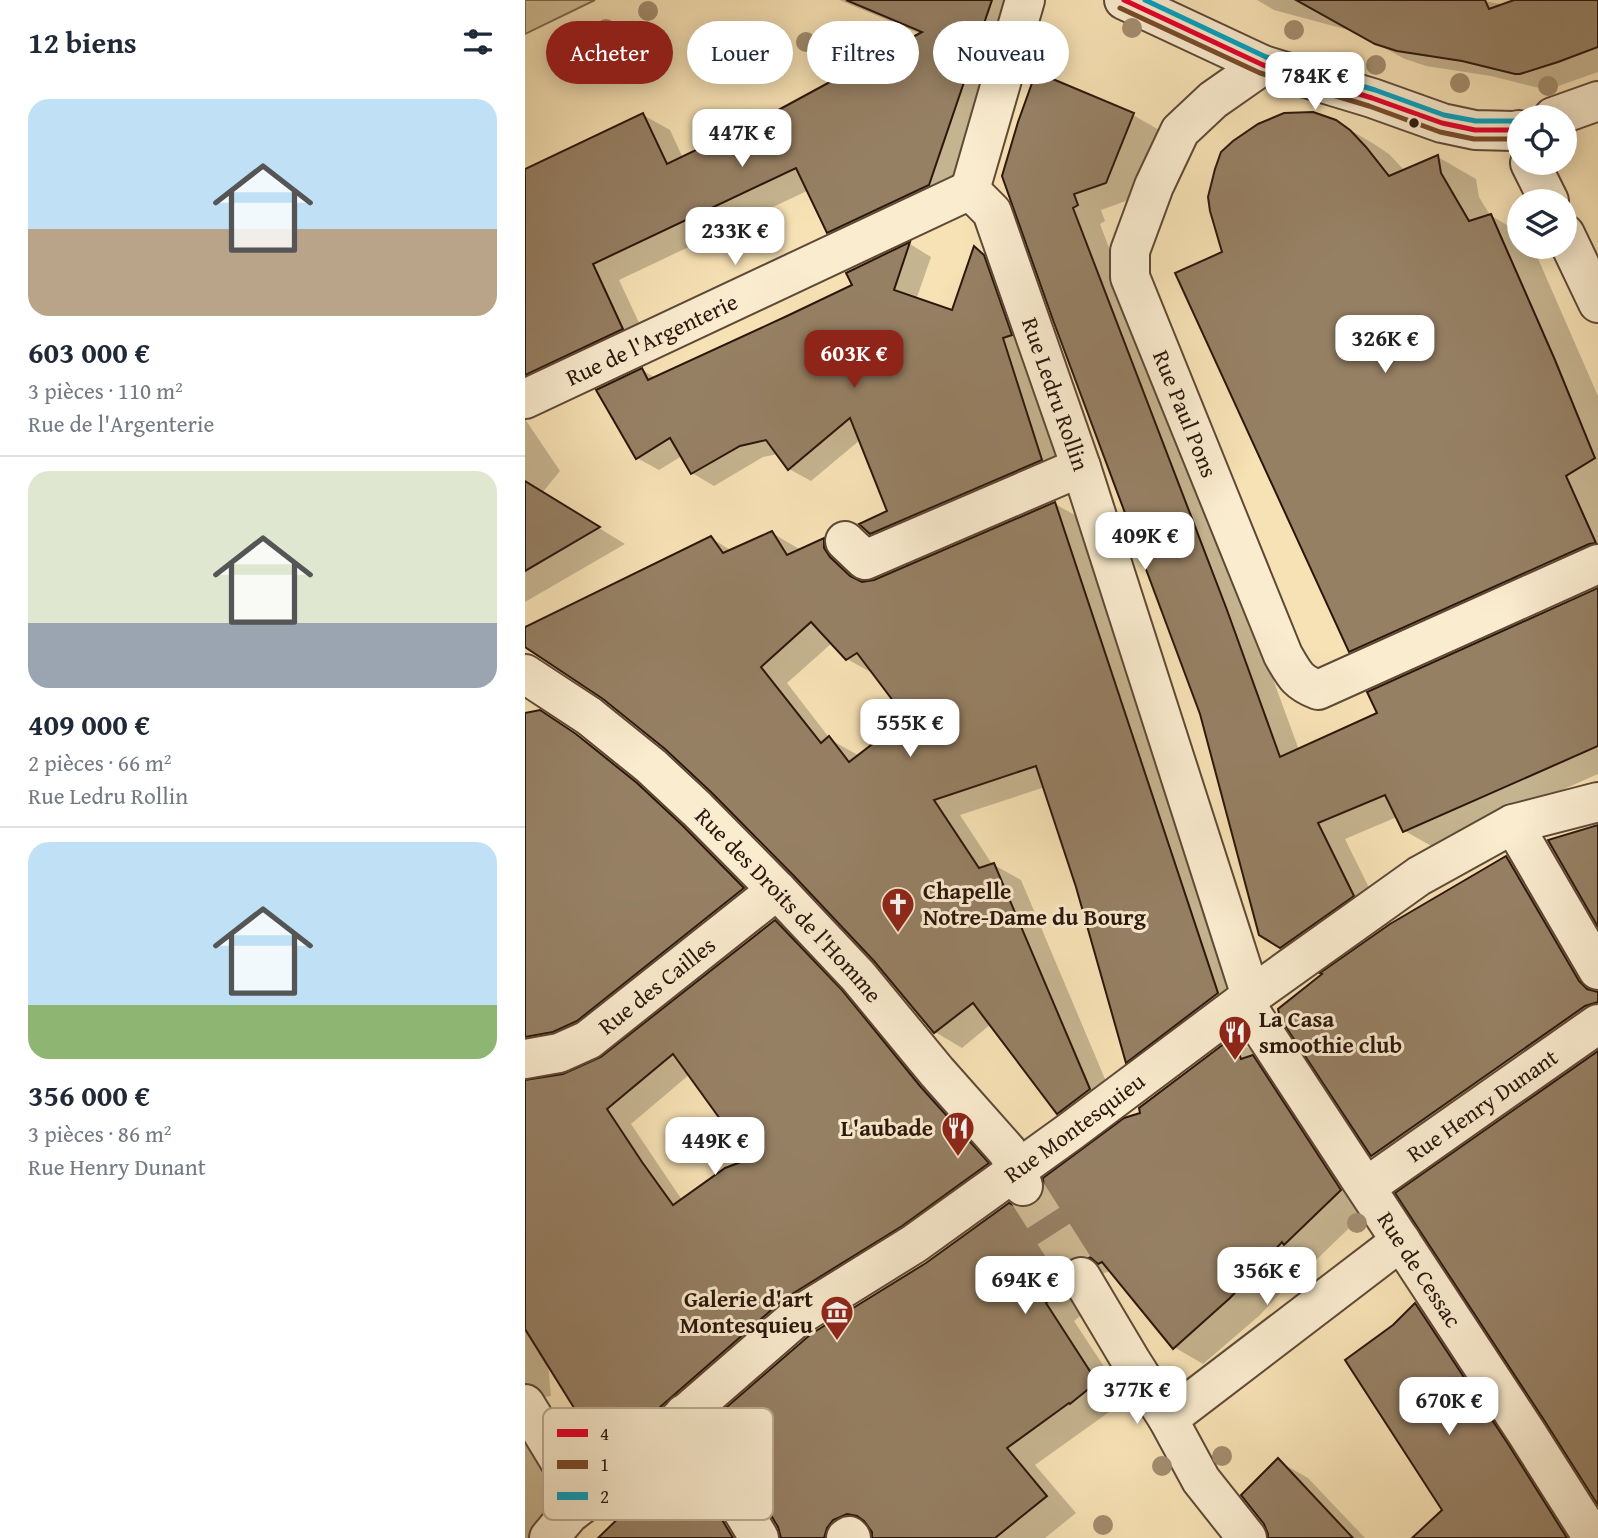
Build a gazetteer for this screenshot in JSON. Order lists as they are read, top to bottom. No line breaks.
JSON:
{"streets":{"street":["Rue de l'Argenterie","Rue Ledru Rollin","Rue Paul Pons","Rue des Droits de l'Homme","Rue des Cailles","Rue Henry Dunant","Rue Montesquieu","Rue de Cessac"]},"crossings":[["Rue de l'Argenterie","Rue Ledru Rollin"],["Rue Ledru Rollin","Rue Montesquieu"],["Rue Ledru Rollin","Rue de Cessac"],["Rue des Droits de l'Homme","Rue des Cailles"],["Rue des Droits de l'Homme","Rue Montesquieu"],["Rue Henry Dunant","Rue de Cessac"],["Rue Montesquieu","Rue de Cessac"]],"places":{"church":["Chapelle Notre-Dame du Bourg"],"restaurant":["La Casa smoothie club","L'aubade"],"museum":["Galerie d'art Montesquieu"]},"lines":["transit line 4","transit line 2","transit line 1"],"legend":["4","1","2"],"page":{"heading":"12 biens","chip":["Acheter","Louer","Filtres","Nouveau"],"price":["784K €","447K €","233K €","326K €","603K €","409K €","555K €","449K €","356K €","694K €","377K €","670K €"],"list":[{"name":"603 000 €","note":"3 pièces · 110 m² · Rue de l'Argenterie"},{"name":"409 000 €","note":"2 pièces · 66 m² · Rue Ledru Rollin"},{"name":"356 000 €","note":"3 pièces · 86 m² · Rue Henry Dunant"}]}}
